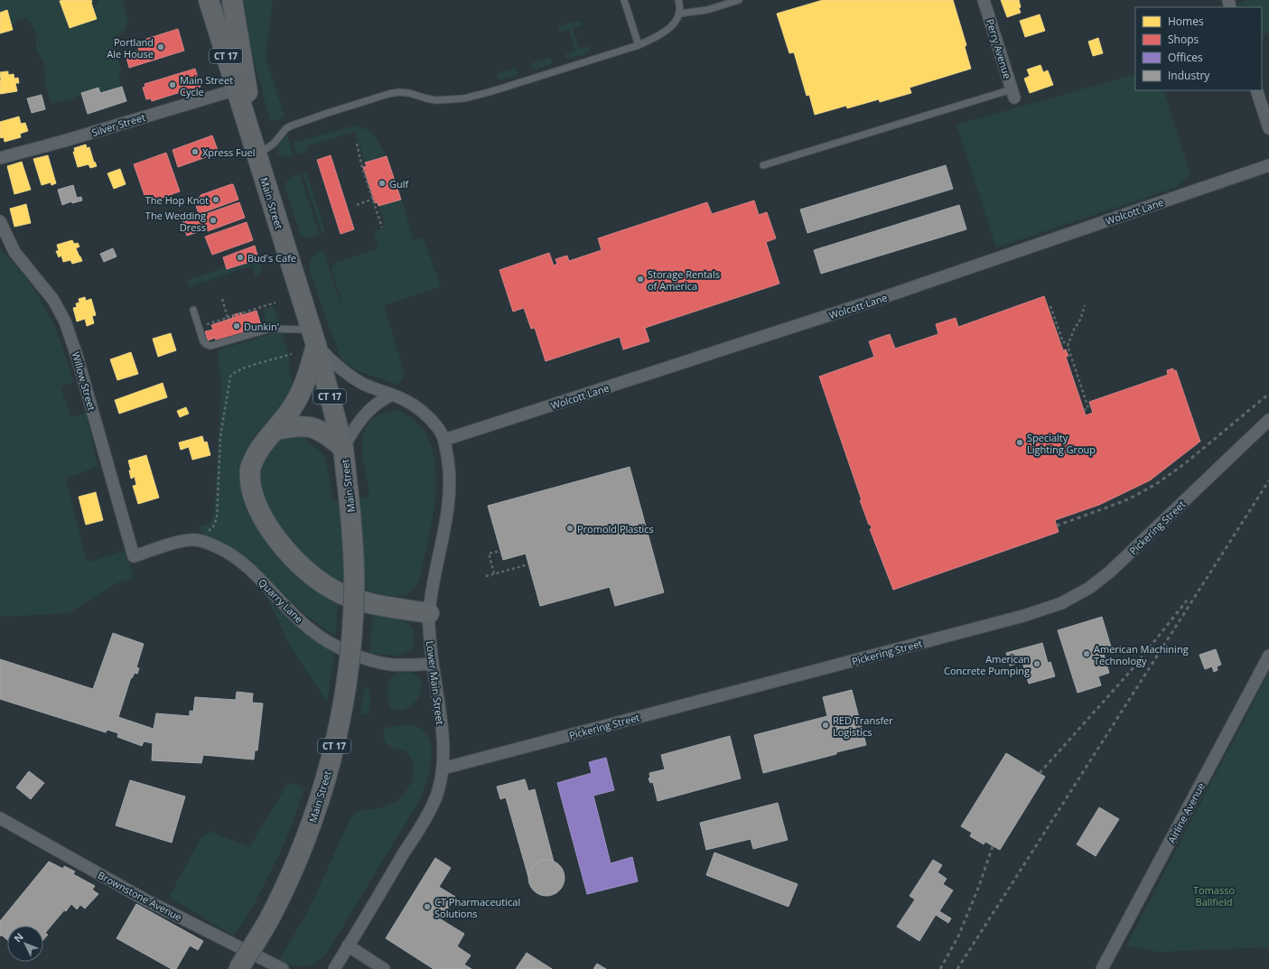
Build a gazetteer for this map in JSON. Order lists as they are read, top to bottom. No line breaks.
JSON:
{"streets":{"highway":["CT 17","Main Street"],"street":["Perry Avenue","Silver Street","Wolcott Lane","Willow Street","Pickering Street","Quarry Lane","Lower Main Street","Airline Avenue","Brownstone Avenue"]},"crossings":[["CT 17","Main Street"],["Silver Street","Main Street"],["Main Street","Lower Main Street"],["Wolcott Lane","Lower Main Street"],["Willow Street","Quarry Lane"],["Pickering Street","Lower Main Street"],["Quarry Lane","Lower Main Street"]],"parks":["Tomasso Ballfield"],"places":["Portland Ale House","Main Street Cycle","Xpress Fuel","Gulf","The Hop Knot","The Wedding Dress","Bud's Cafe","Storage Rentals of America","Dunkin'","Specialty Lighting Group","Promold Plastics","American Machining Technology","American Concrete Pumping","RED Transfer Logistics","CT Pharmaceutical Solutions"],"legend":["Homes","Shops","Offices","Industry"],"north":"top left"}
